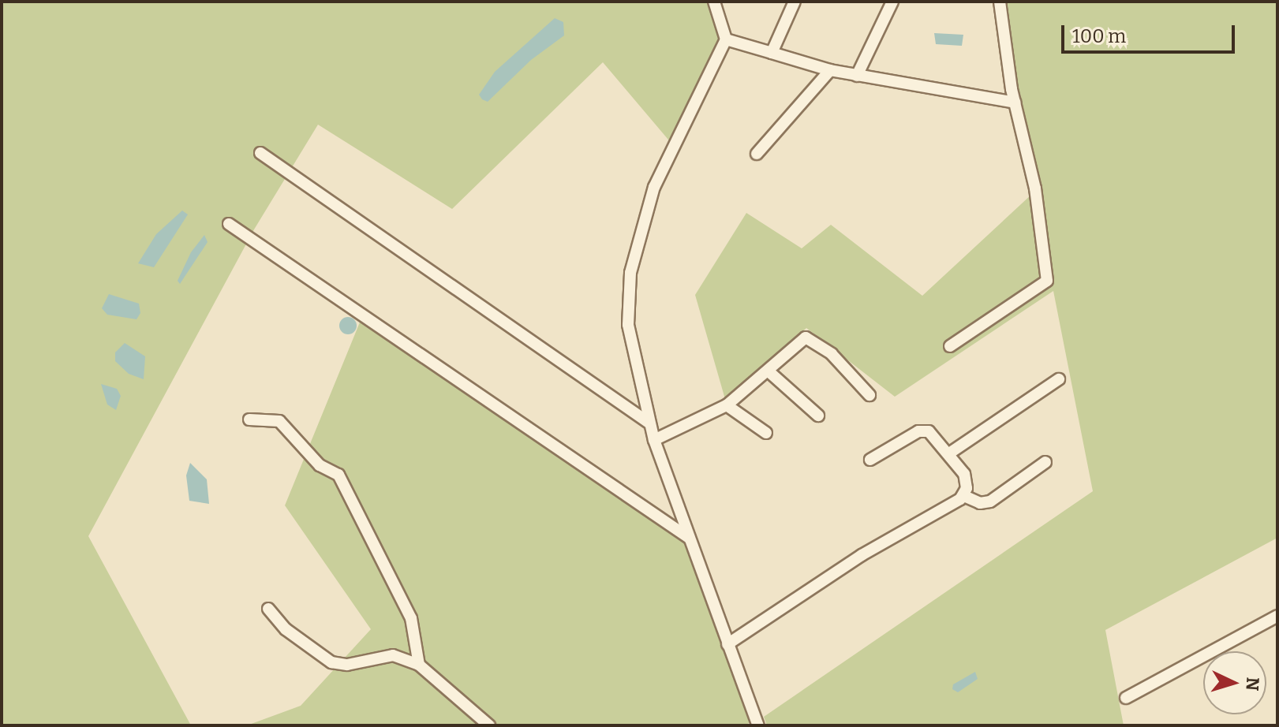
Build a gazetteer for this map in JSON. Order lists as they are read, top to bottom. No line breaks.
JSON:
{"scale_bar":"100 m","north":"right"}
